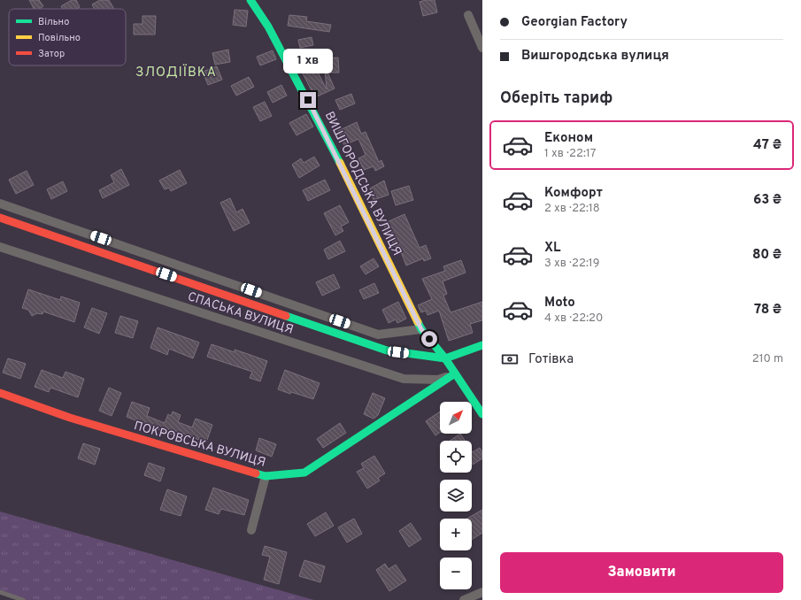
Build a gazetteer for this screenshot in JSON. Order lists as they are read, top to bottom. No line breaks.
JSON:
{"streets":{"street":["ВИШГОРОДСЬКА ВУЛИЦЯ","СПАСЬКА ВУЛИЦЯ","ПОКРОВСЬКА ВУЛИЦЯ"]},"crossings":[["ВИШГОРОДСЬКА ВУЛИЦЯ","СПАСЬКА ВУЛИЦЯ"],["ВИШГОРОДСЬКА ВУЛИЦЯ","ПОКРОВСЬКА ВУЛИЦЯ"],["СПАСЬКА ВУЛИЦЯ","ПОКРОВСЬКА ВУЛИЦЯ"]],"districts":["ЗЛОДІЇВКА"],"legend":["Вільно","Повільно","Затор"],"north":"top right","page":{"banner":["Georgian Factory","Вишгородська вулиця"],"bubble":"1 хв","heading":"Оберіть тариф","list":[{"name":"Економ","note":"1 хв · 22:17","value":"47 ₴"},{"name":"Комфорт","note":"2 хв · 22:18","value":"63 ₴"},{"name":"XL","note":"3 хв · 22:19","value":"80 ₴"},{"name":"Moto","note":"4 хв · 22:20","value":"78 ₴"}],"pay":["Готівка","210 m"],"map_buttons":["+","−"],"buttons":"Замовити"}}
